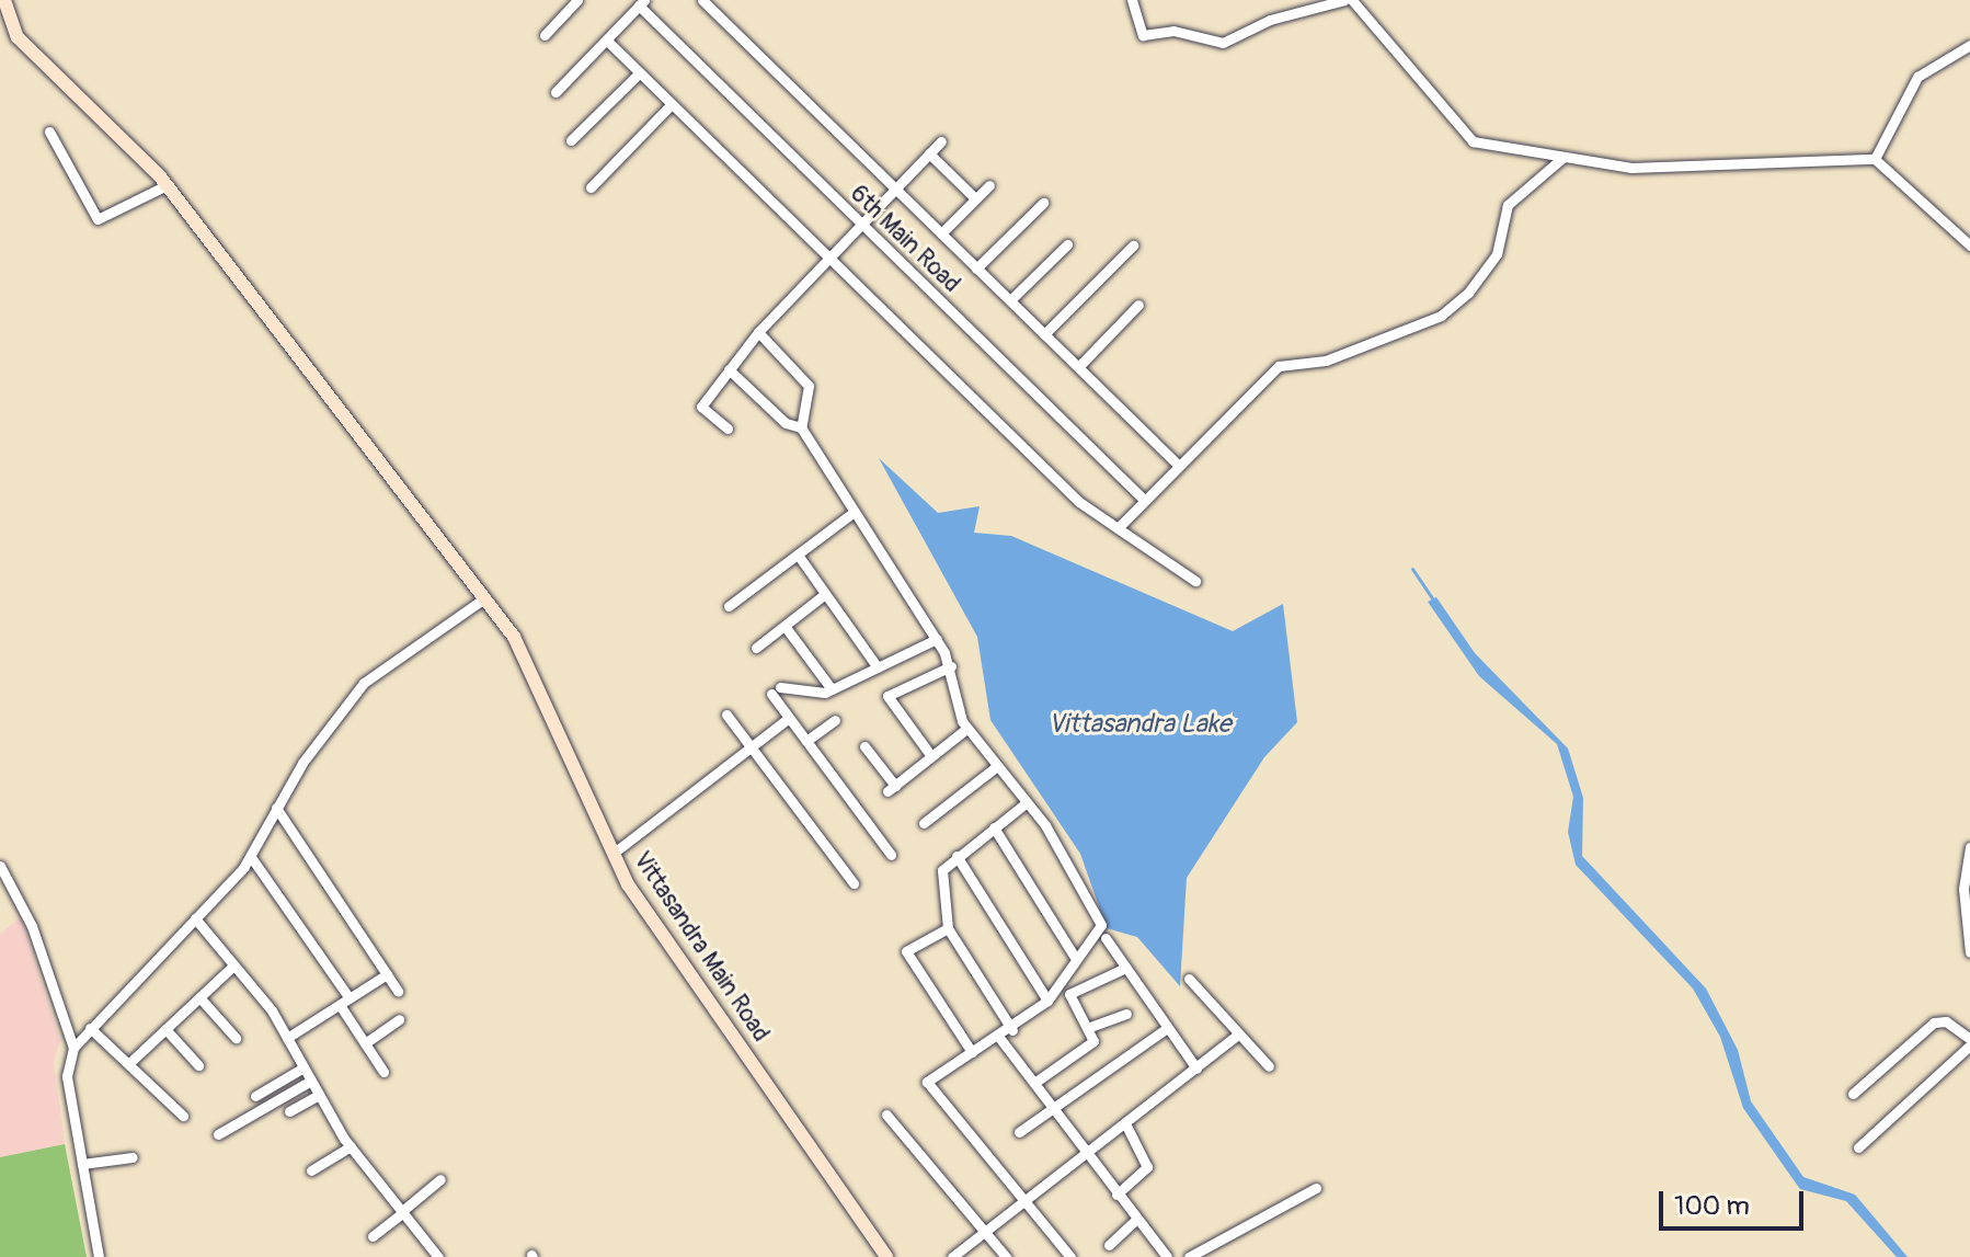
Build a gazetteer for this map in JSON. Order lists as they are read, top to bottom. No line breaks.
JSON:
{"streets":{"street":["6th Main Road","Vittasandra Main Road"]},"water":["Vittasandra Lake"],"scale_bar":"100 m"}
